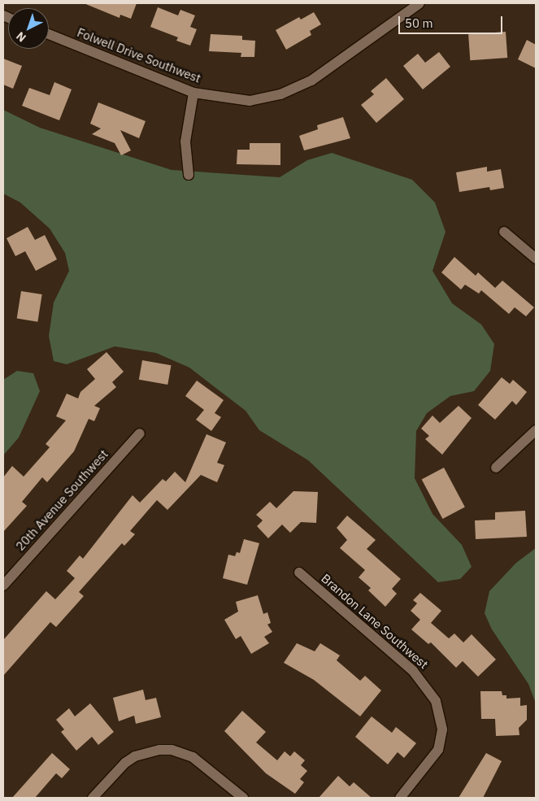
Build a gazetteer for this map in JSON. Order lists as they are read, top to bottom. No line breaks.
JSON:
{"streets":{"street":["Folwell Drive Southwest","20th Avenue Southwest","Brandon Lane Southwest"]},"scale_bar":"50 m","north":"bottom left"}
